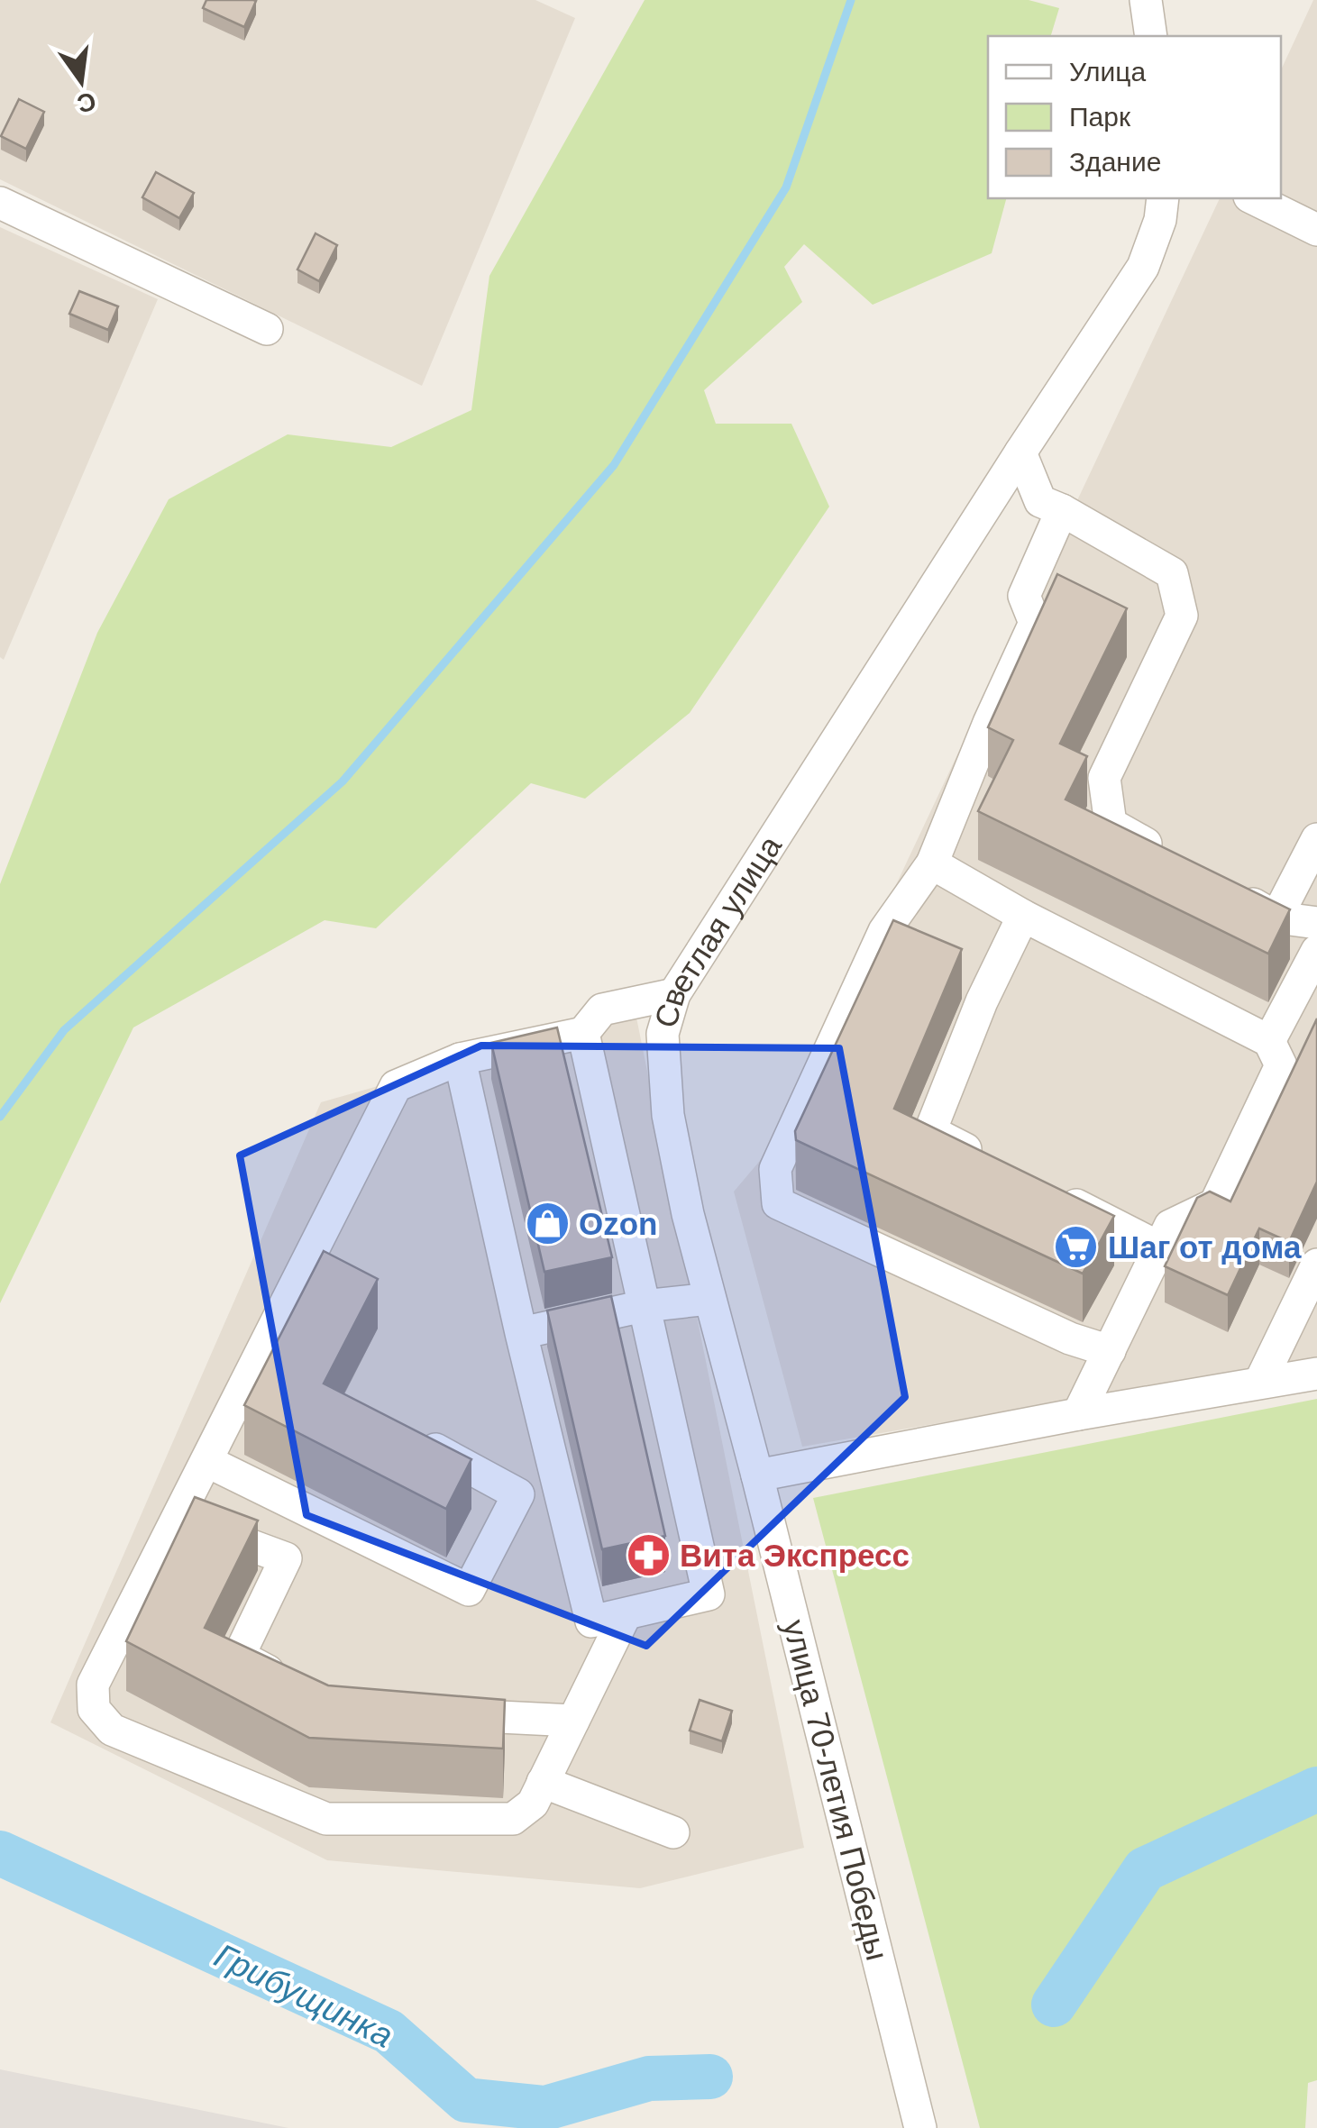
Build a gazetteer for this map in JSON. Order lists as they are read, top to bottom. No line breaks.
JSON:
{"streets":{"street":["Светлая улица","улица 70-летия Победы"]},"crossings":[["Светлая улица","улица 70-летия Победы"]],"water":["Грибущинка"],"places":{"shop":["Ozon"],"supermarket":["Шаг от дома"],"pharmacy":["Вита Экспресс"]},"legend":["Улица","Парк","Здание"],"north":"bottom"}
